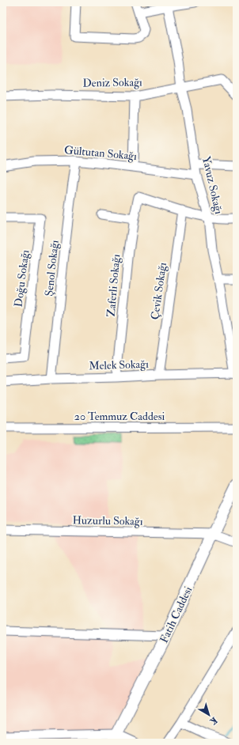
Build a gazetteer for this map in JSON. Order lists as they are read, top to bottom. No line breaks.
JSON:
{"streets":{"main road":["Fatih Caddesi"],"street":["Deniz Sokağı","Gültutan Sokağı","Yavuz Sokağı","Şenol Sokağı","Doğu Sokağı","Zaferli Sokağı","Çevik Sokağı","Melek Sokağı","20 Temmuz Caddesi","Huzurlu Sokağı"]},"crossings":[["Deniz Sokağı","Yavuz Sokağı"],["Gültutan Sokağı","Yavuz Sokağı"],["Gültutan Sokağı","Şenol Sokağı"],["Yavuz Sokağı","Melek Sokağı"],["Şenol Sokağı","Melek Sokağı"],["Zaferli Sokağı","Çevik Sokağı"],["Zaferli Sokağı","Melek Sokağı"],["Çevik Sokağı","Melek Sokağı"],["Huzurlu Sokağı","Fatih Caddesi"]],"north":"bottom right"}
